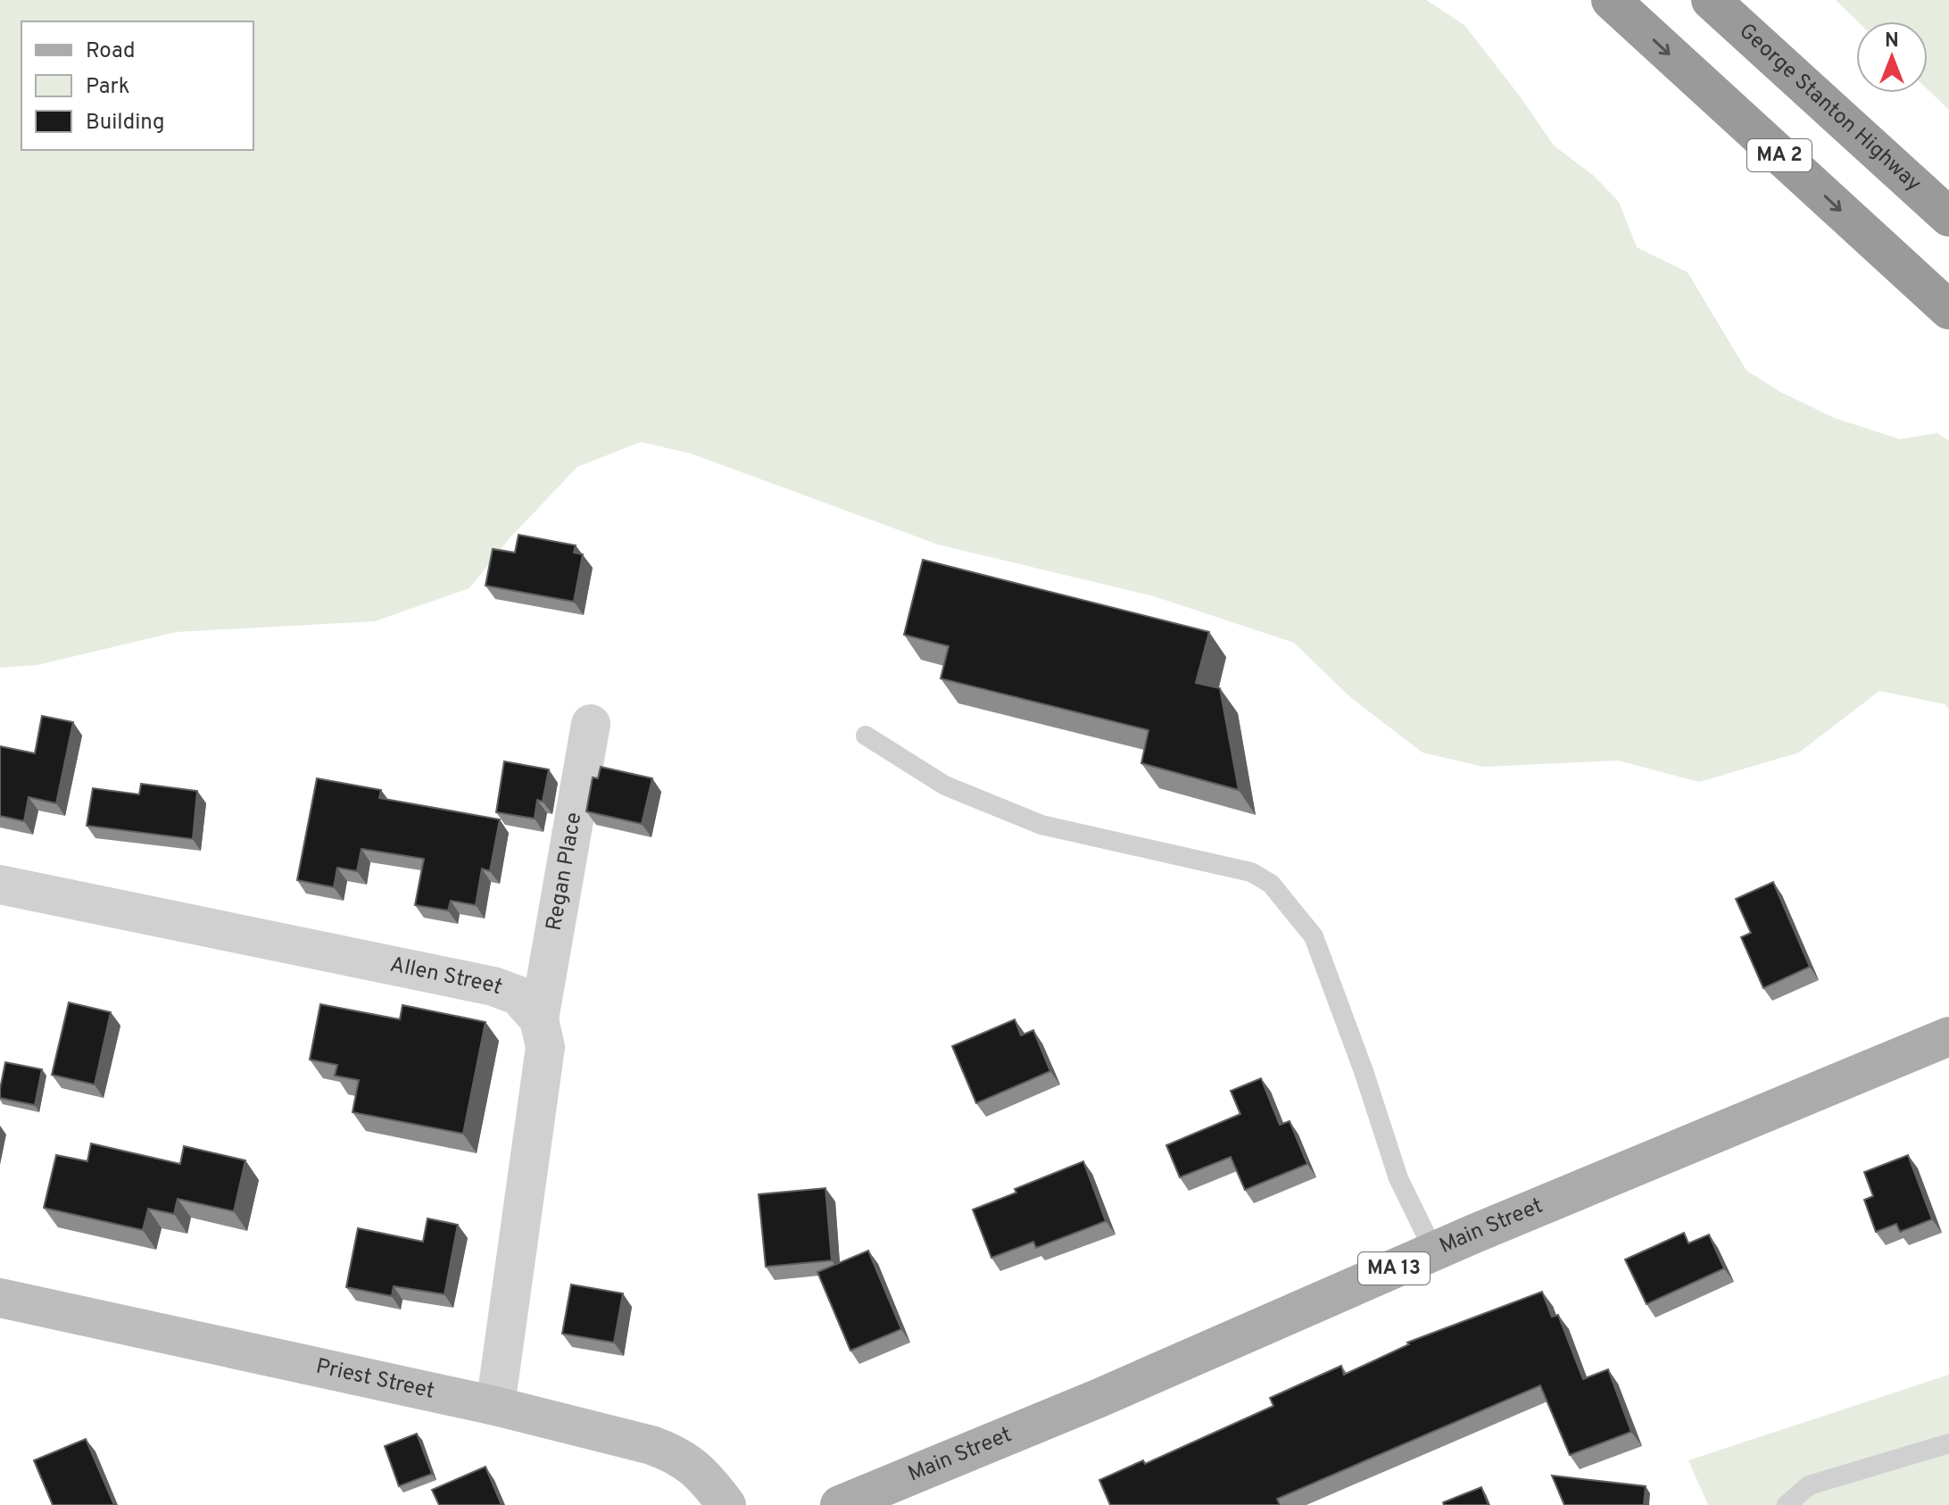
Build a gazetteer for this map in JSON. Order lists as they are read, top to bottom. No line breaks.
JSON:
{"streets":{"highway":["George Stanton Highway","MA 2"],"main road":["Main Street","MA 13","Priest Street"],"street":["Regan Place","Allen Street"]},"crossings":[["Regan Place","Allen Street"]],"legend":["Road","Park","Building"],"north":"top"}
